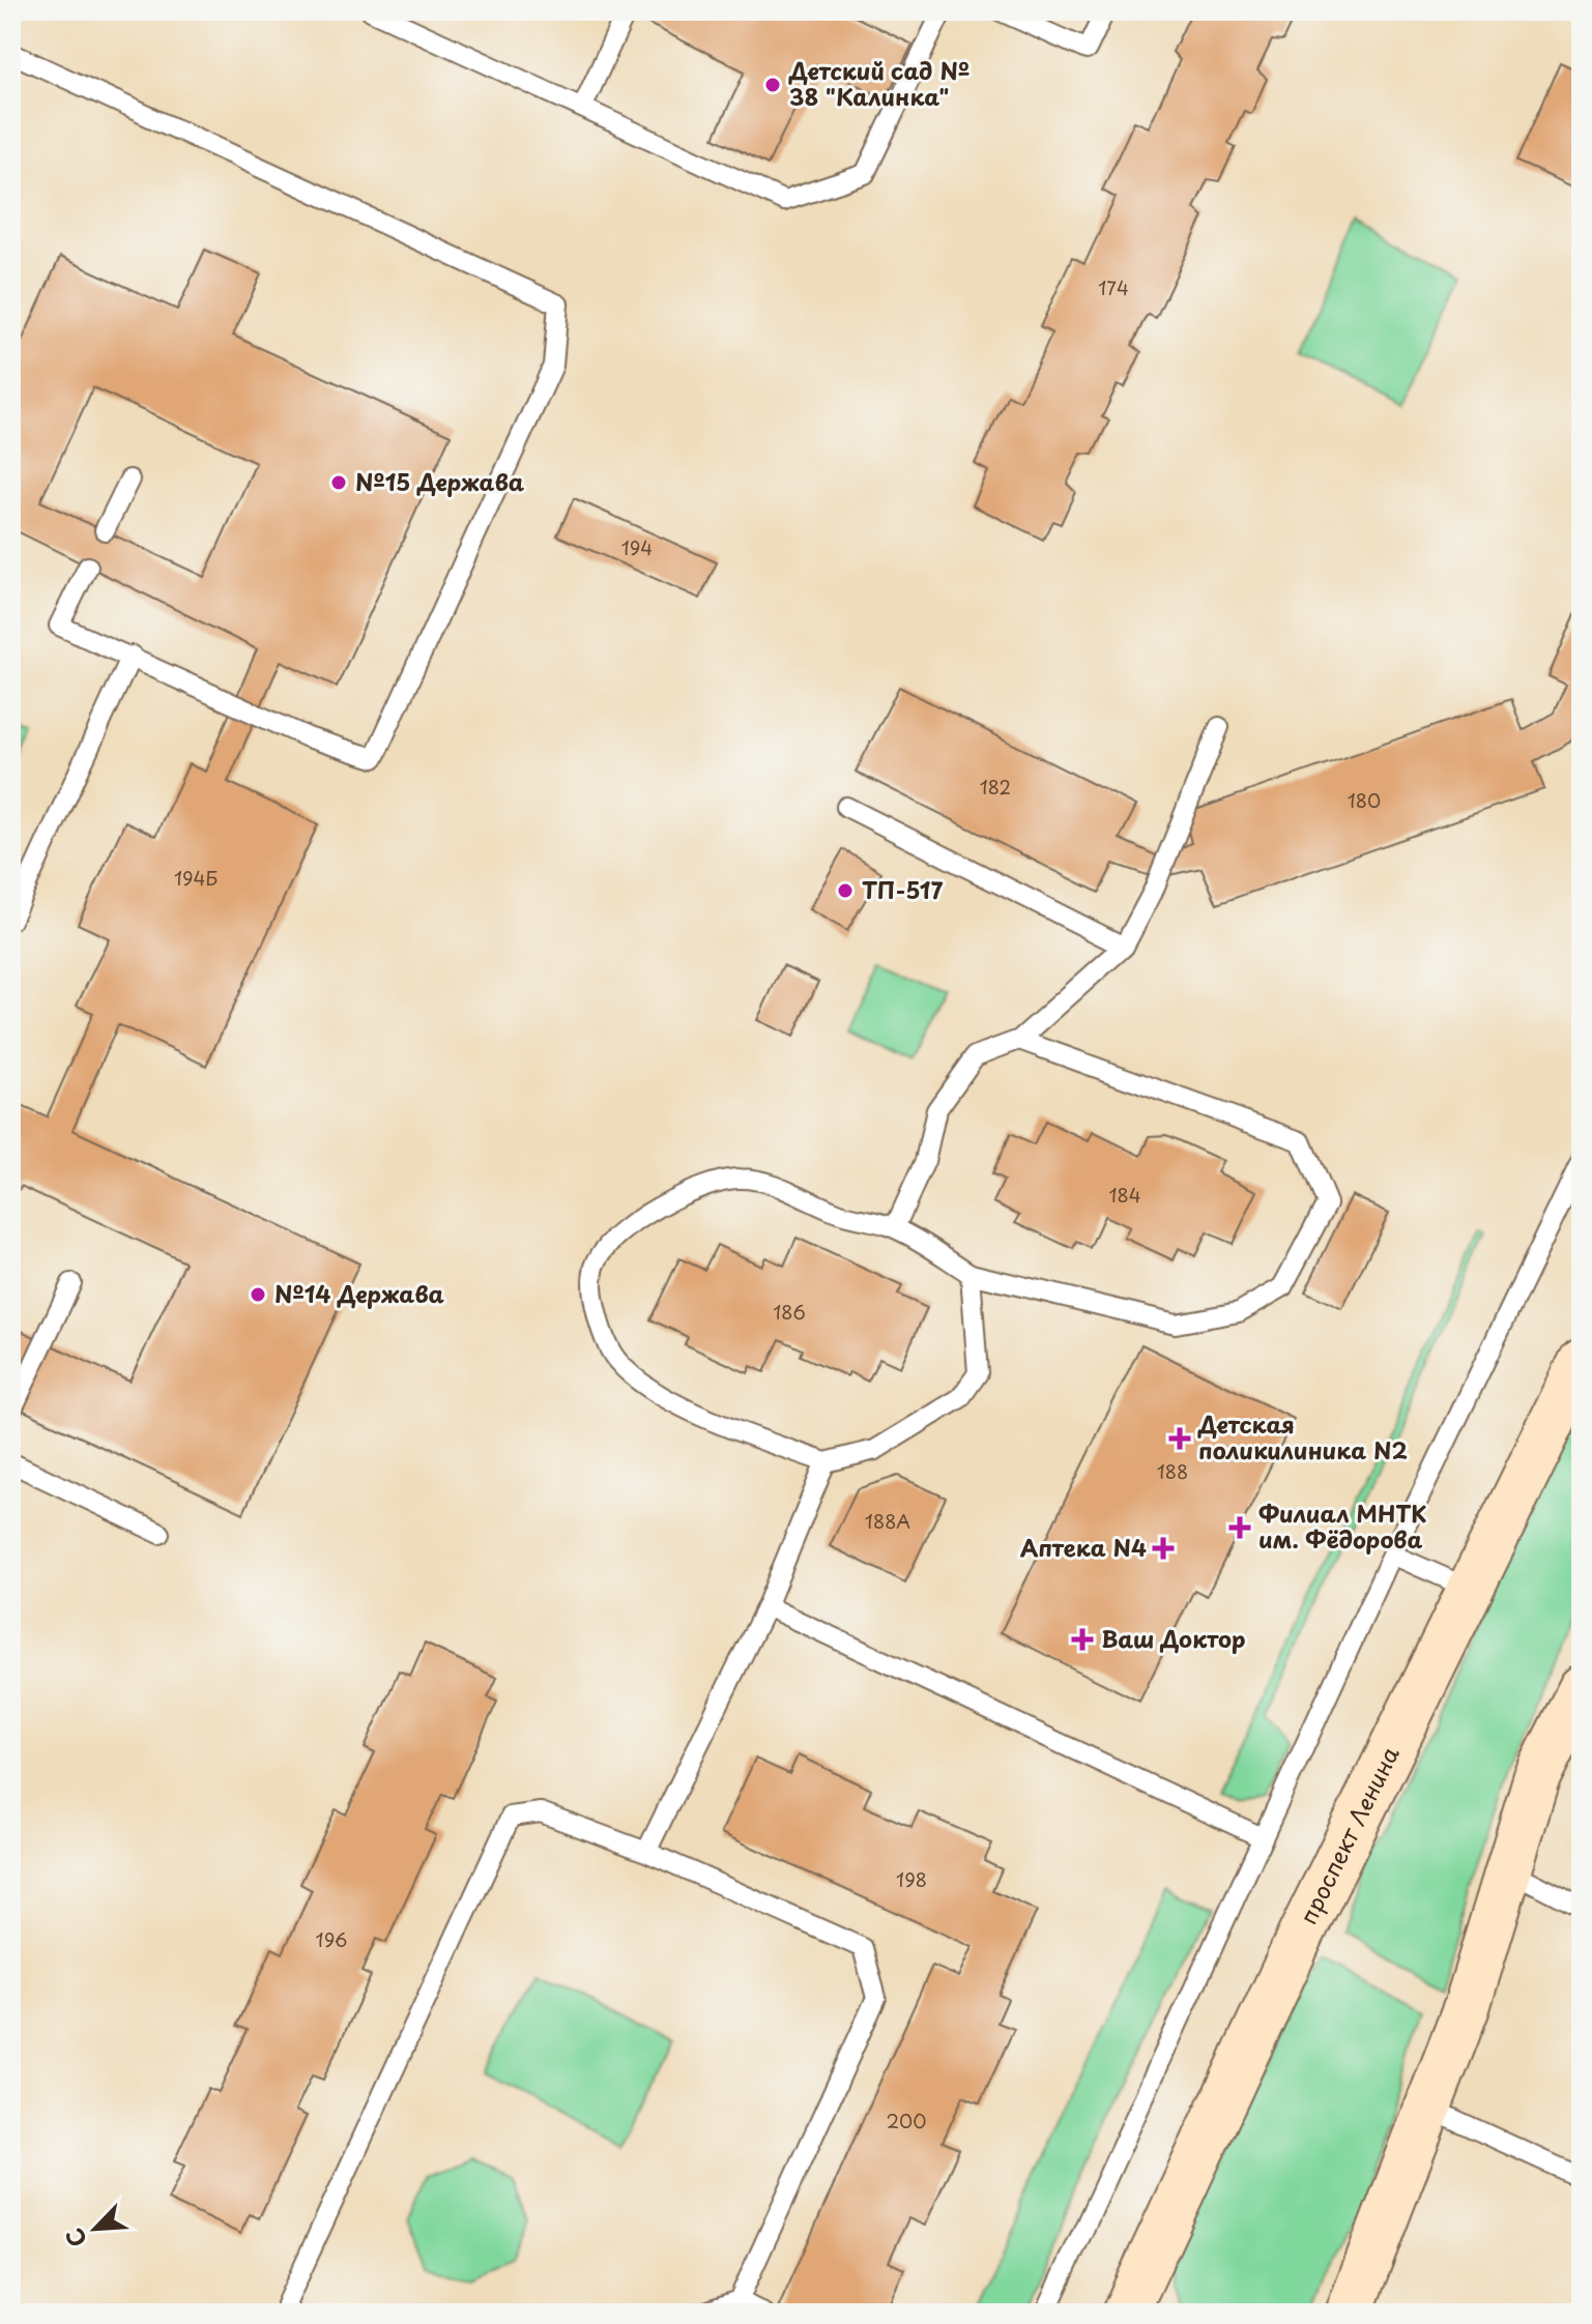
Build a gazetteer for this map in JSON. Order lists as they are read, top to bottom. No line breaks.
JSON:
{"streets":{"main road":["проспект Ленина"]},"places":{"other":["Детский сад № 38 \"Калинка\"","№15 Держава","ТП-517","№14 Держава"],"health":["Детская поликилиника N2","Филиал МНТК им. Фёдорова","Аптека N4","Ваш Доктор"]},"house_numbers":["174","194","182","180","194Б","184","186","188","188А","198","196","200"],"north":"bottom left"}
